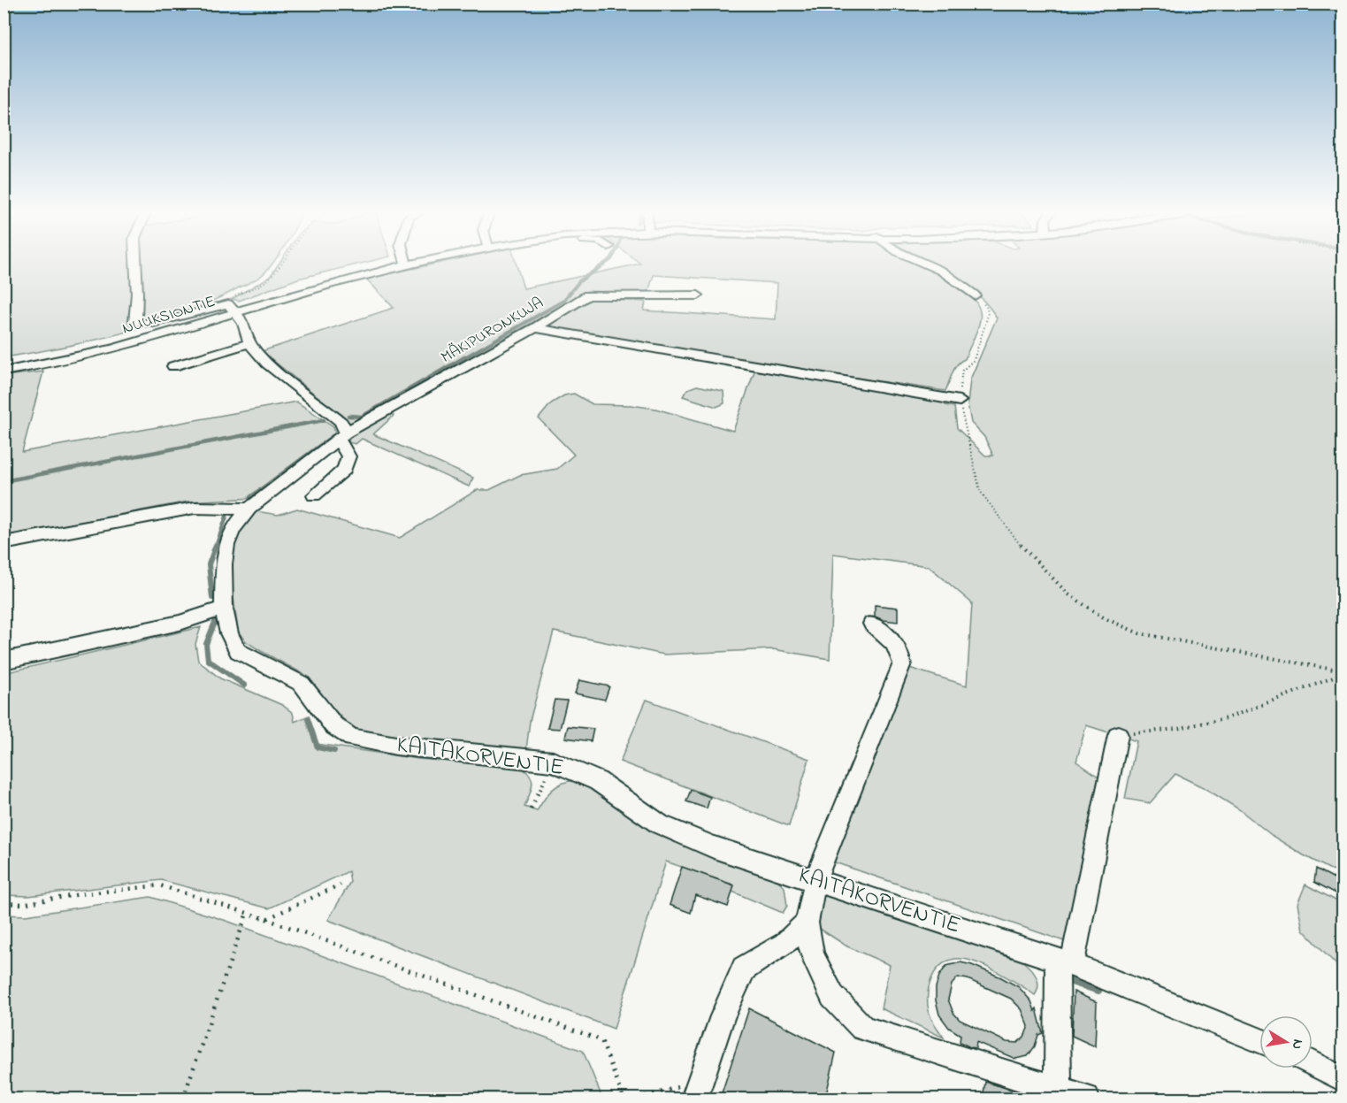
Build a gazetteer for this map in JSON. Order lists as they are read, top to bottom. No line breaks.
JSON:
{"streets":{"street":["NUUKSIONTIE","MÄKIPURONKUJA","KAITAKORVENTIE"]},"crossings":[["MÄKIPURONKUJA","KAITAKORVENTIE"]],"north":"right"}
